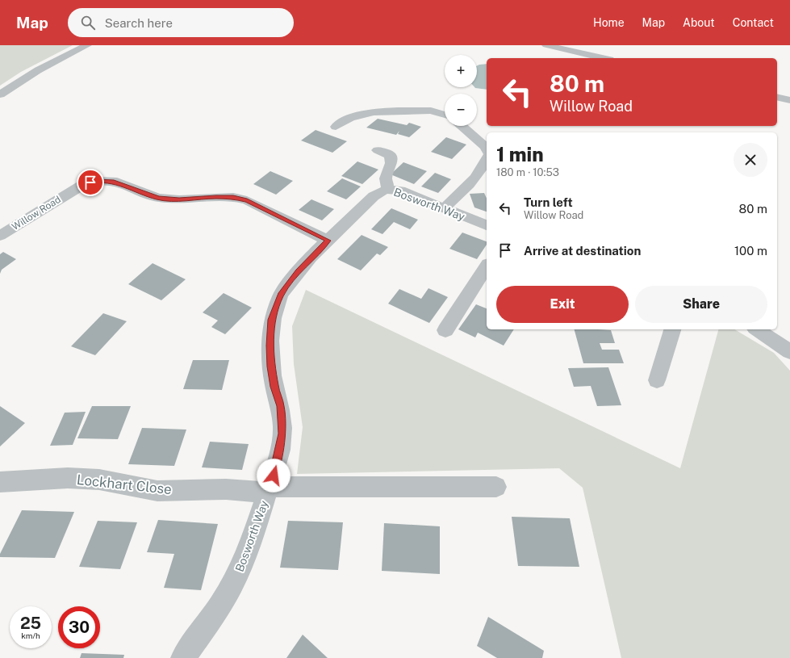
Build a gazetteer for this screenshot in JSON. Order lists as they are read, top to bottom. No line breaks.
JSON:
{"streets":{"street":["Bosworth Way","Willow Road","Lockhart Close"]},"crossings":[["Bosworth Way","Willow Road"],["Bosworth Way","Lockhart Close"]],"page":{"header":"Map","search":"Search here","nav":["Home","Map","About","Contact"],"map_buttons":["+","−"],"turn":["80 m","Willow Road"],"heading":["1 min","180 m · 10:53"],"list":[{"name":"Turn left","note":"Willow Road","value":"80 m"},{"name":"Arrive at destination","value":"100 m"}],"buttons":["Exit","Share"],"speed":"25 km/h","limit":"30"}}
